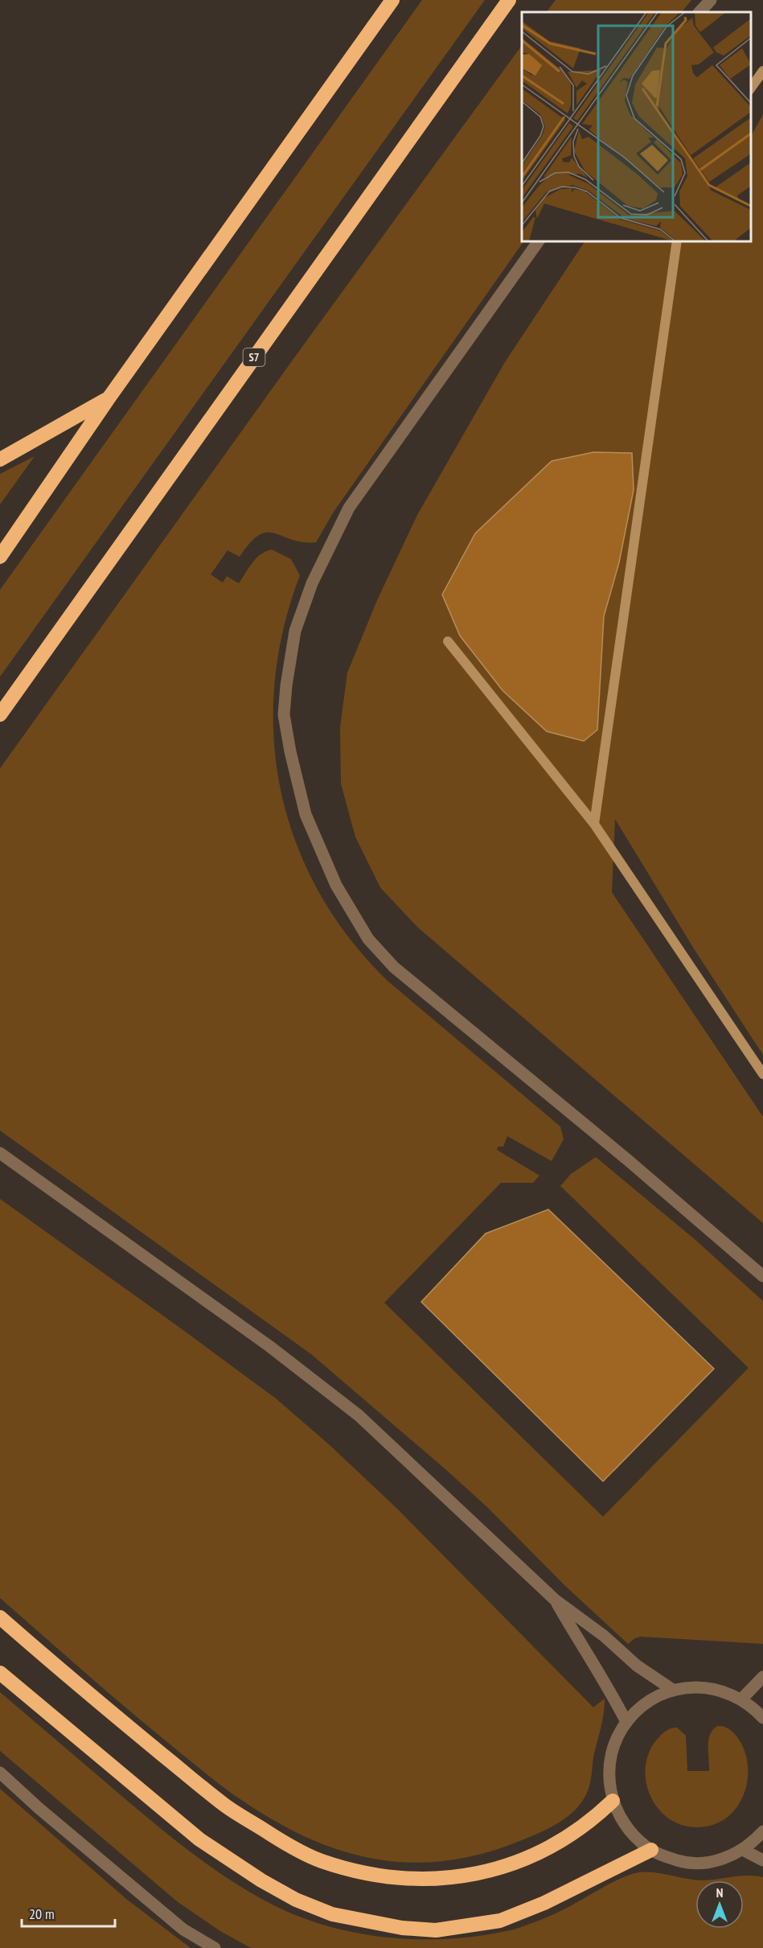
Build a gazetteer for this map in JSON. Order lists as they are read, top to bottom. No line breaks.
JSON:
{"streets":{"highway":["S7"]},"scale_bar":"20 m","north":"top"}
